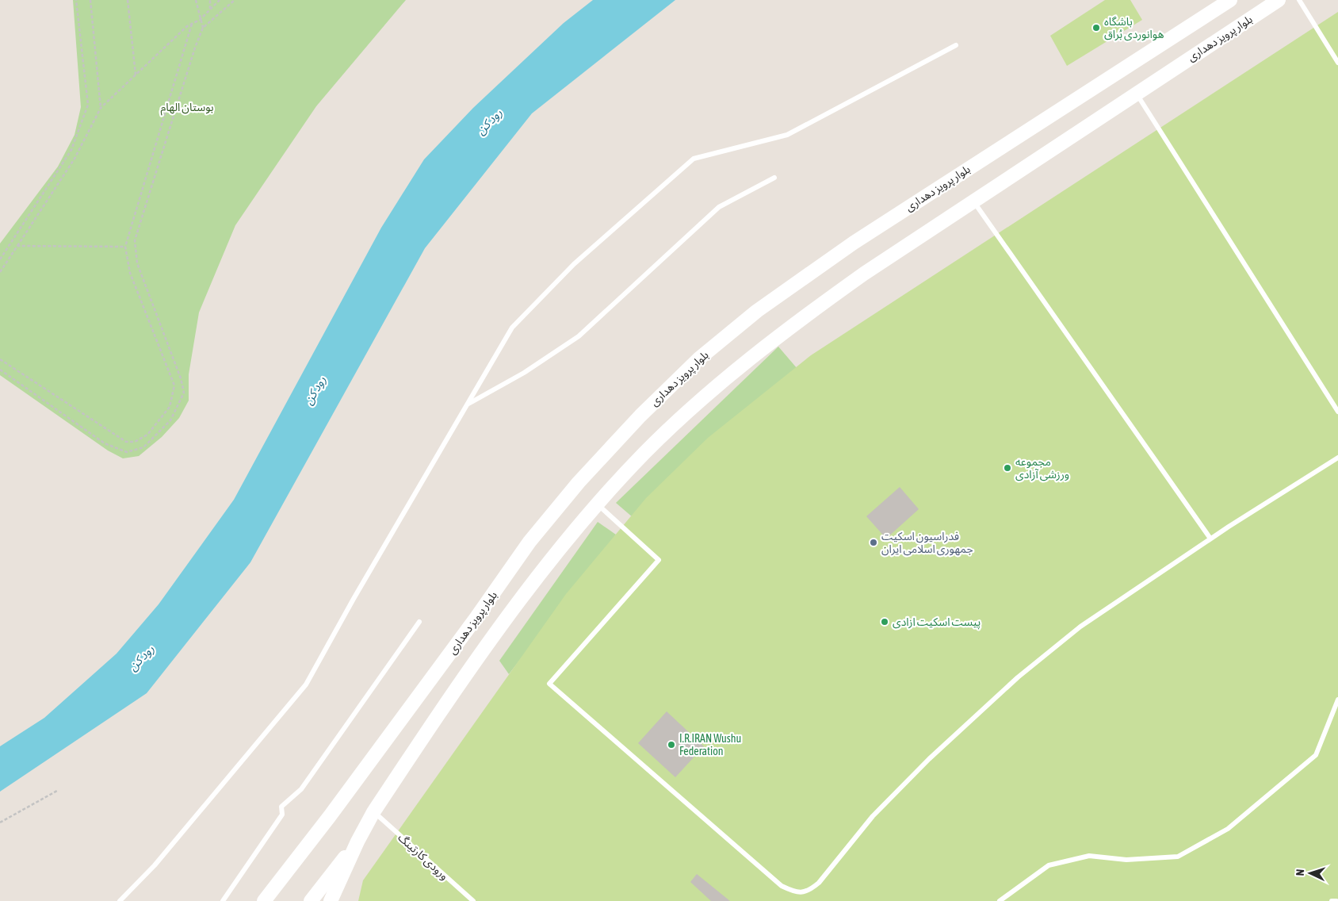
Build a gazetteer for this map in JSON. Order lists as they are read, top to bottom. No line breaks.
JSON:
{"streets":{"main road":["بلوار پرویز دهداری"],"lane":["ورودی کارتینگ"]},"crossings":[["بلوار پرویز دهداری","ورودی کارتینگ"]],"water":["رود کن"],"parks":["بوستان الهام"],"places":["باشگاه هوانوردی بُراق","مجموعه ورزشی آزادی","فدراسیون اسکیت جمهوری اسلامی ایران","پیست اسکیت ازادی","I.R.IRAN Wushu Federation"],"north":"left"}
